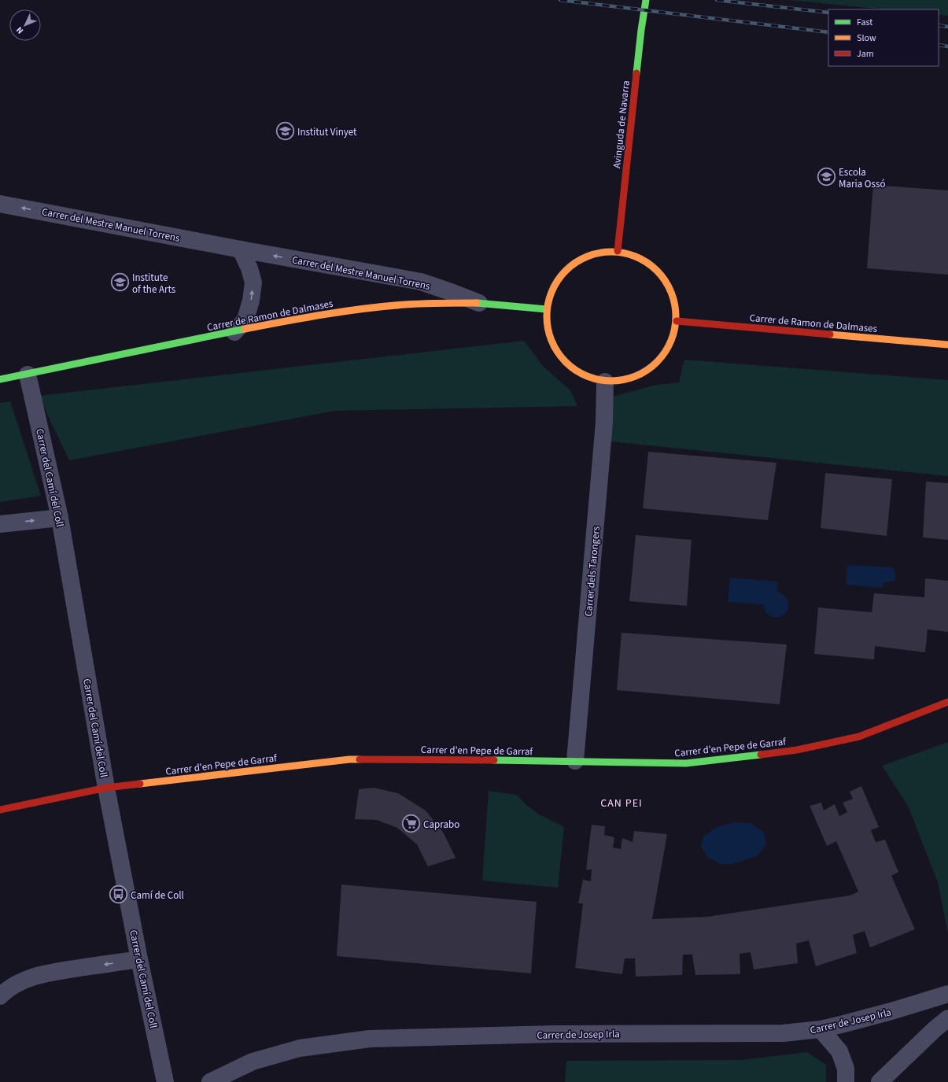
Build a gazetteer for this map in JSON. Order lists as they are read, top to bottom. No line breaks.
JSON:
{"streets":{"street":["Avinguda de Navarra","Carrer del Mestre Manuel Torrens","Carrer de Ramon de Dalmases","Carrer del Camí del Coll","Carrer dels Tarongers","Carrer d'en Pepe de Garraf","Carrer de Josep Irla"]},"crossings":[["Carrer del Mestre Manuel Torrens","Carrer de Ramon de Dalmases"],["Carrer de Ramon de Dalmases","Carrer del Camí del Coll"],["Carrer del Camí del Coll","Carrer d'en Pepe de Garraf"],["Carrer dels Tarongers","Carrer d'en Pepe de Garraf"]],"one_way":["Carrer del Mestre Manuel Torrens"],"districts":["CAN PEI"],"places":{"school or university":["Institut Vinyet","Escola Maria Ossó","Institute of the Arts"],"supermarket":["Caprabo"],"bus stop":["Camí de Coll"]},"legend":["Fast","Slow","Jam"],"north":"bottom left"}
